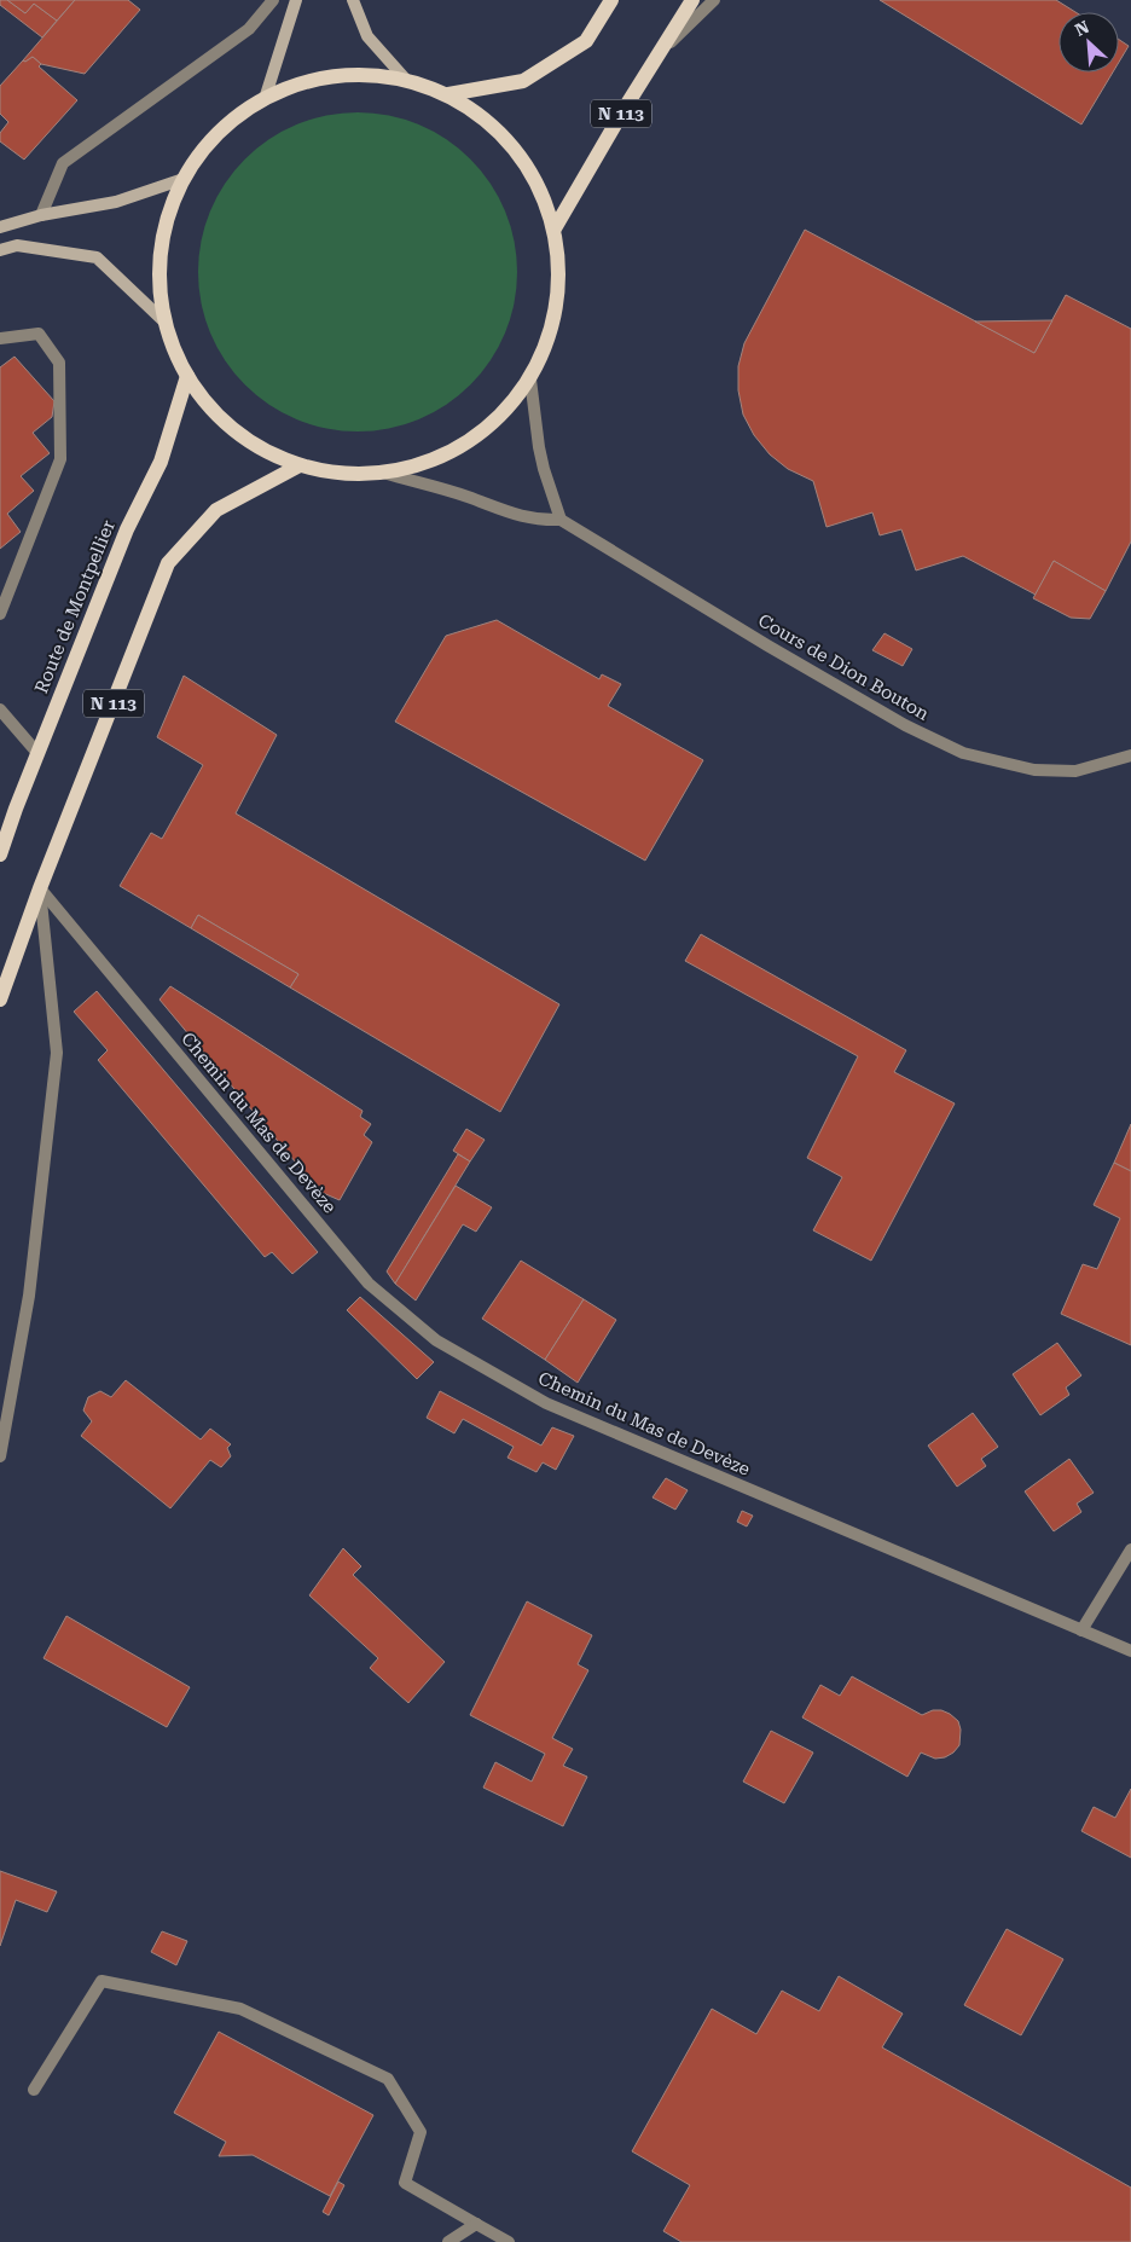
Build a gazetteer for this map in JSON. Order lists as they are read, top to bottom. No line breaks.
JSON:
{"streets":{"main road":["N 113","Route de Montpellier"],"street":["Cours de Dion Bouton","Chemin du Mas de Devèze"]},"crossings":[["N 113","Chemin du Mas de Devèze"]],"north":"top left"}
